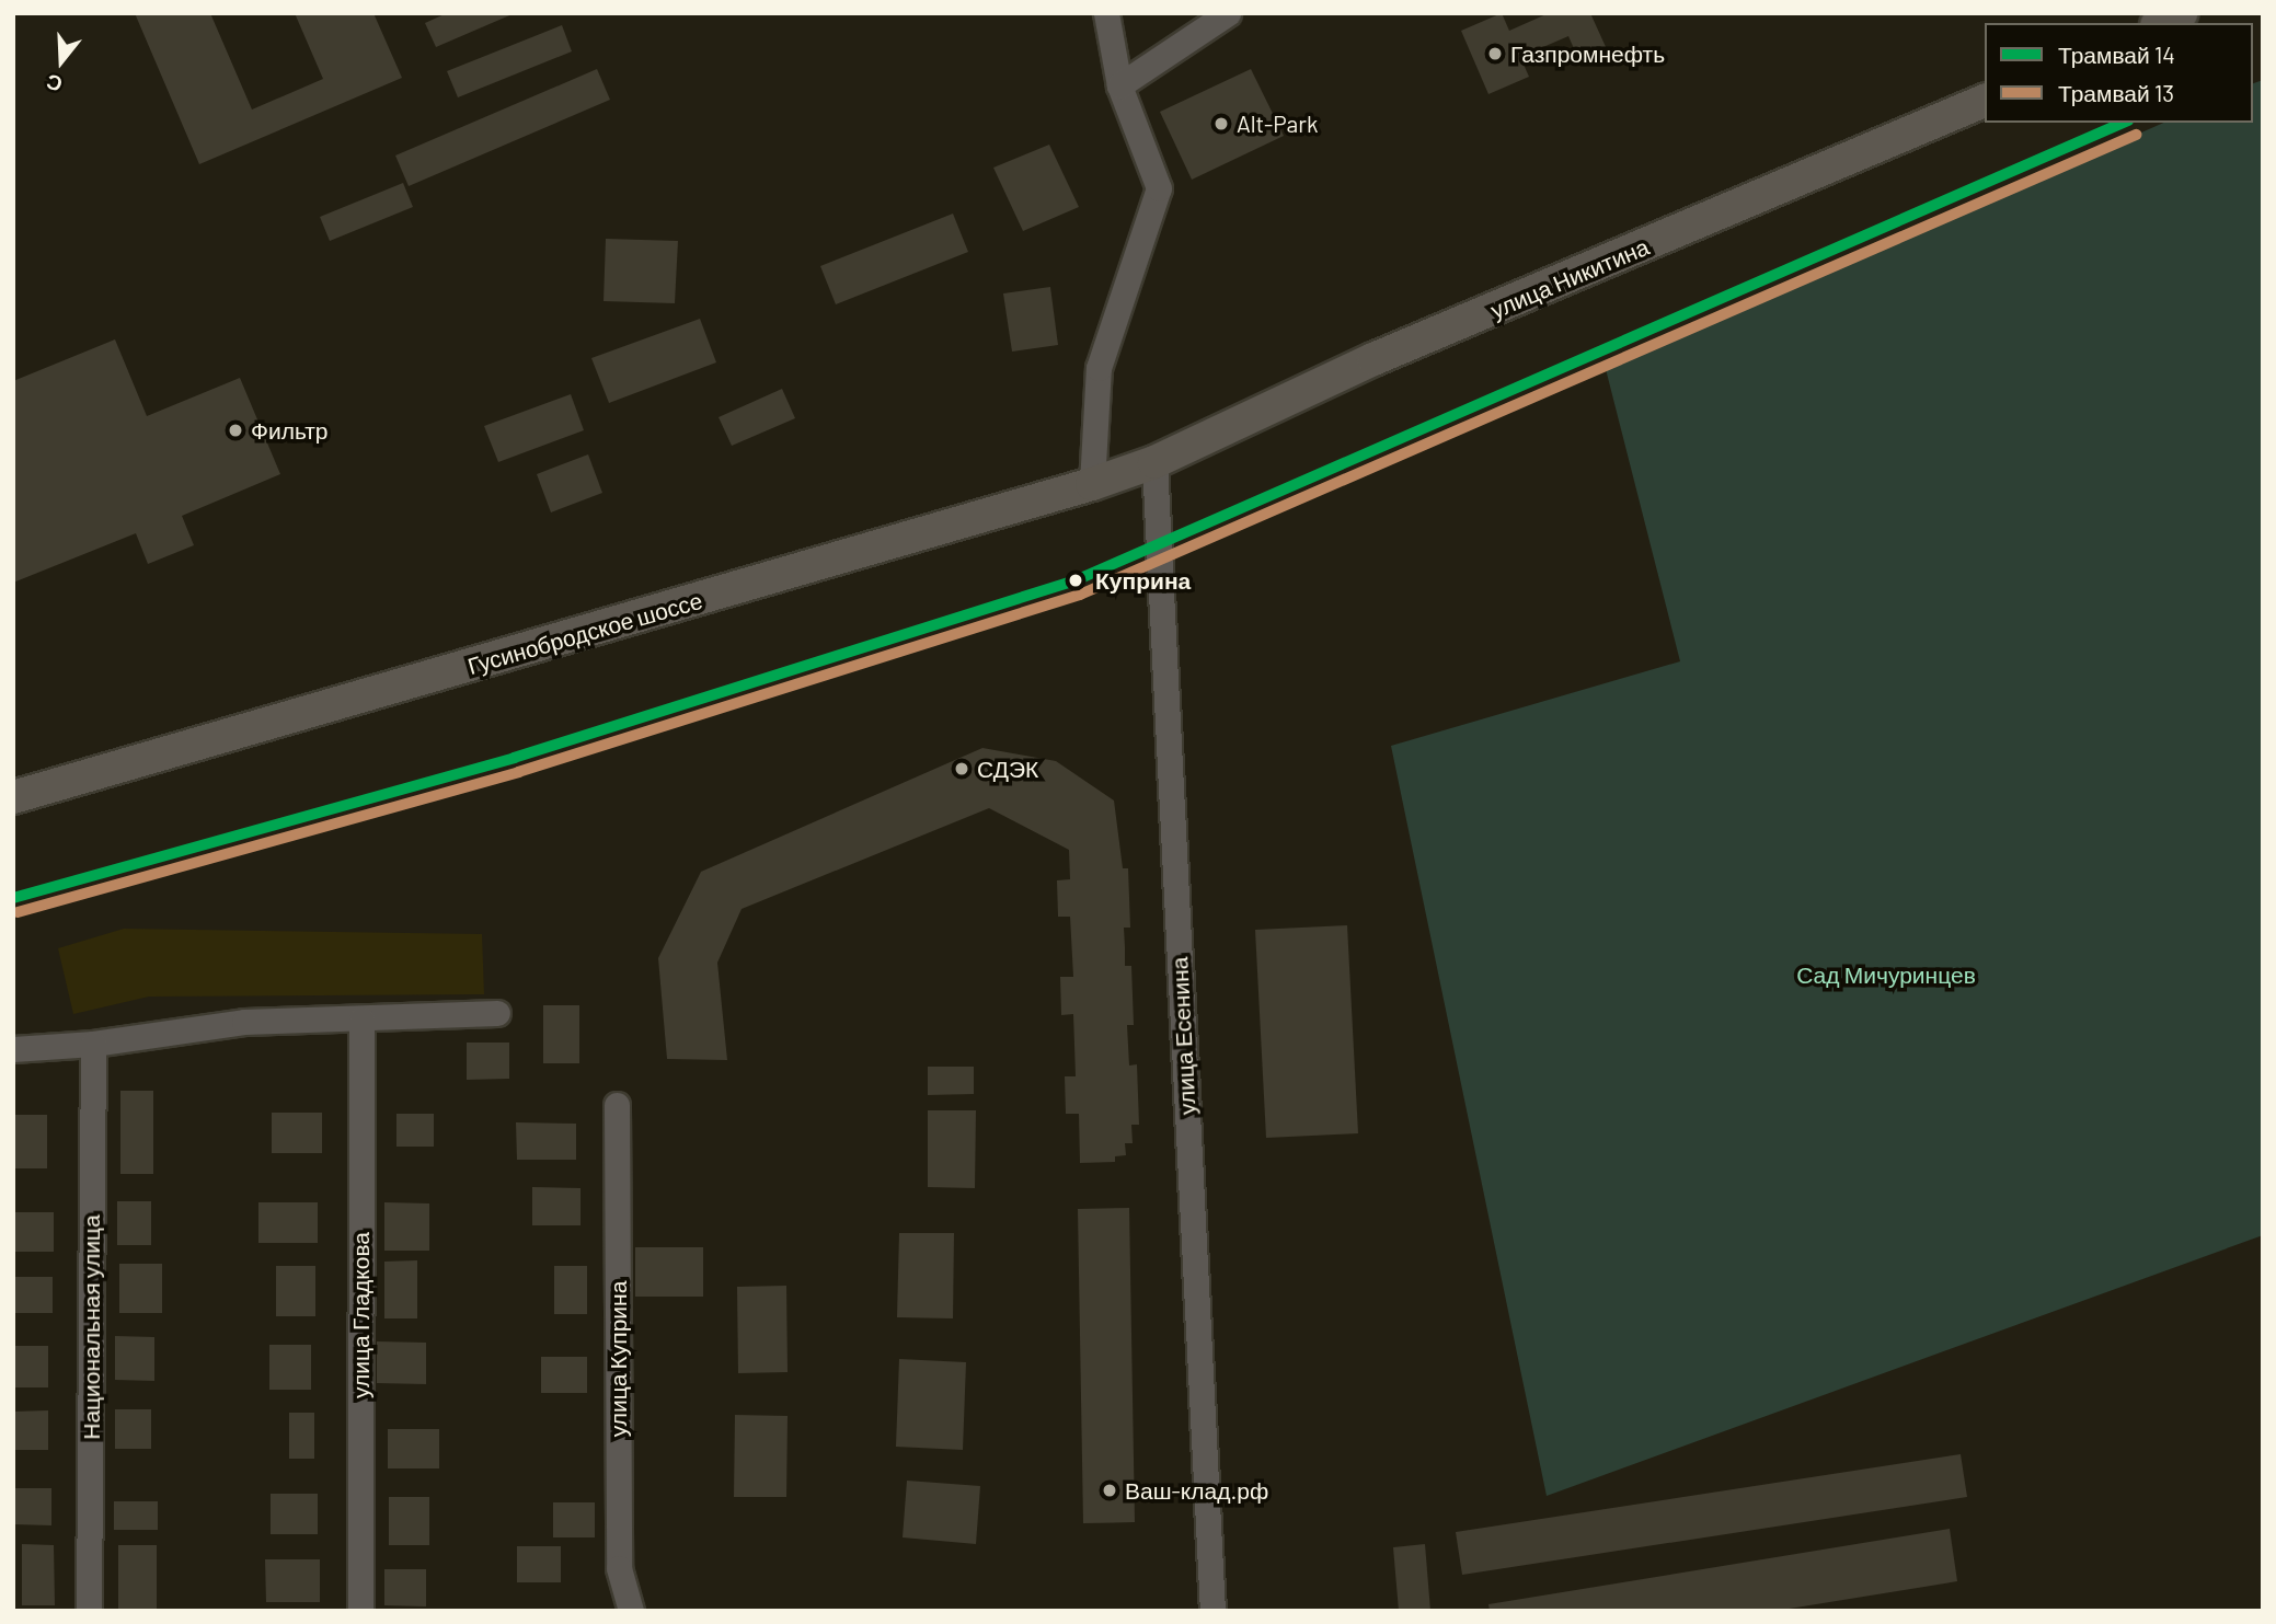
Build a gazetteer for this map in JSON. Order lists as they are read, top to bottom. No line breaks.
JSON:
{"streets":{"main road":["улица Никитина","Гусинобродское шоссе"],"street":["улица Есенина","улица Гладкова","Национальная улица","улица Куприна"]},"crossings":[["улица Никитина","Гусинобродское шоссе"],["улица Никитина","улица Есенина"],["Гусинобродское шоссе","улица Есенина"]],"parks":["Сад Мичуринцев"],"places":["Газпромнефть","Alt-Park","Фильтр","Куприна","СДЭК","Ваш-клад.рф"],"lines":["tram line 14","tram line 13"],"legend":["Трамвай 14","Трамвай 13"],"north":"bottom"}
